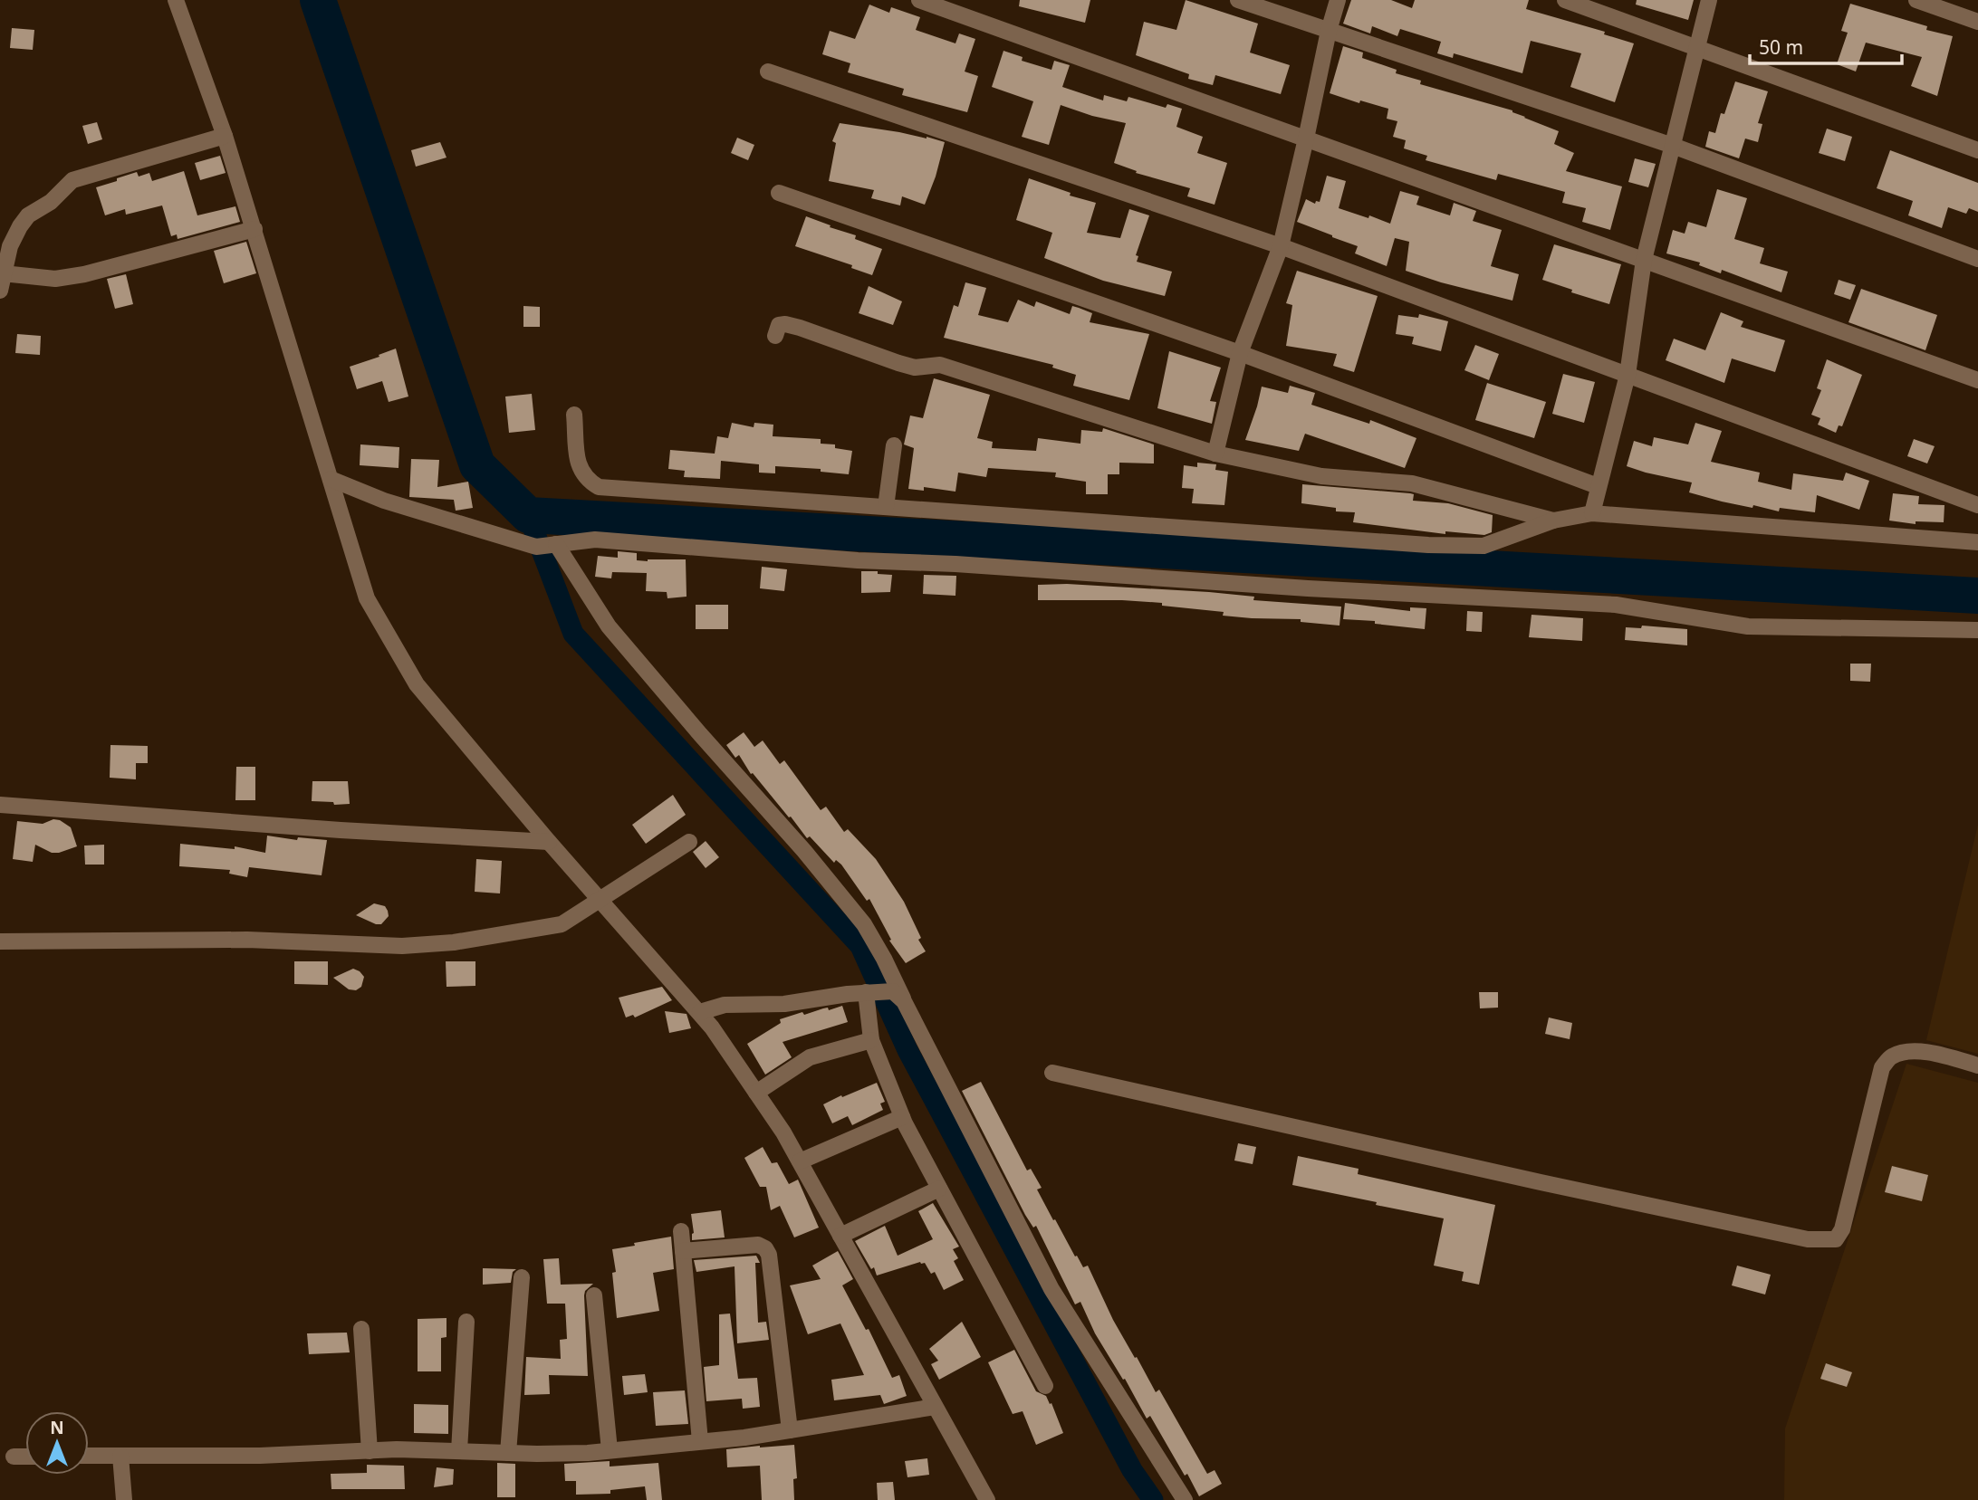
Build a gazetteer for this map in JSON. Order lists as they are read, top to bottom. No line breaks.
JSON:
{"scale_bar":"50 m","north":"top"}
